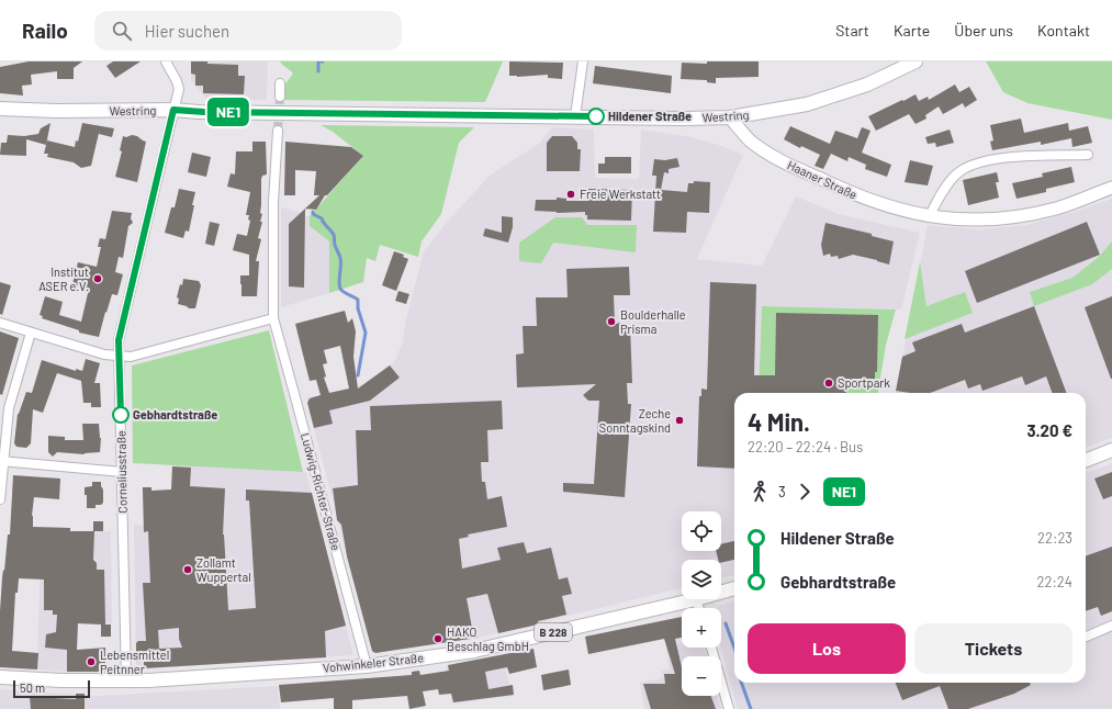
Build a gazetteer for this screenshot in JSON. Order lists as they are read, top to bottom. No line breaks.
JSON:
{"streets":{"main road":["Westring","Haaner Straße","B 228","Vohwinkeler Straße"],"street":["Corneliusstraße","Ludwig-Richter-Straße"]},"crossings":[["Westring","Haaner Straße"],["Westring","Corneliusstraße"],["Corneliusstraße","Vohwinkeler Straße"],["Ludwig-Richter-Straße","Vohwinkeler Straße"]],"places":["Hildener Straße","Freie Werkstatt","Institut ASER e.V.","Boulderhalle Prisma","Sportpark","Gebhardtstraße","Zeche Sonntagskind","Zollamt Wuppertal","HAKO Beschlag GmbH","Lebensmittel Peitnner"],"lines":["bus line NE1"],"scale_bar":"50 m","page":{"header":"Railo","search":"Hier suchen","nav":["Start","Karte","Über uns","Kontakt"],"on_map":"NE1","heading":["4 Min.","22:20 – 22:24 · Bus","3.20 €"],"legs":["3","NE1"],"map_buttons":["+","−"],"list":[{"name":"Hildener Straße","value":"22:23"},{"name":"Gebhardtstraße","value":"22:24"}],"buttons":["Los","Tickets"],"scale":"50 m"}}
